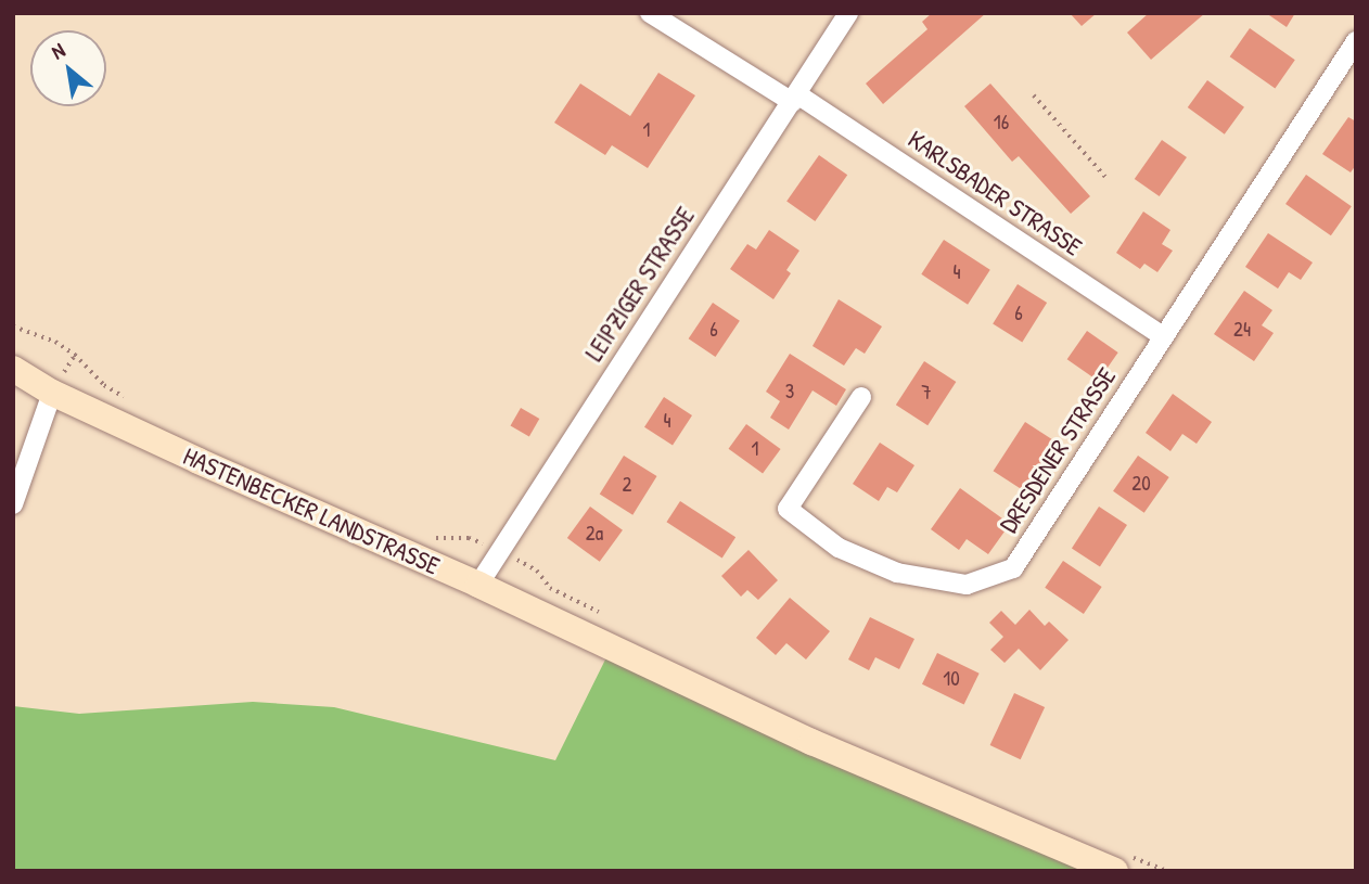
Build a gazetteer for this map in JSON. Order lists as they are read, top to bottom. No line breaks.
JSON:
{"streets":{"main road":["HASTENBECKER LANDSTRASSE"],"street":["KARLSBADER STRASSE","LEIPZIGER STRASSE","DRESDENER STRASSE"]},"crossings":[["KARLSBADER STRASSE","LEIPZIGER STRASSE"],["KARLSBADER STRASSE","DRESDENER STRASSE"],["LEIPZIGER STRASSE","HASTENBECKER LANDSTRASSE"]],"house_numbers":["16","1","4","6","6","24","3","7","4","1","20","2","2a","10"],"north":"top left"}
